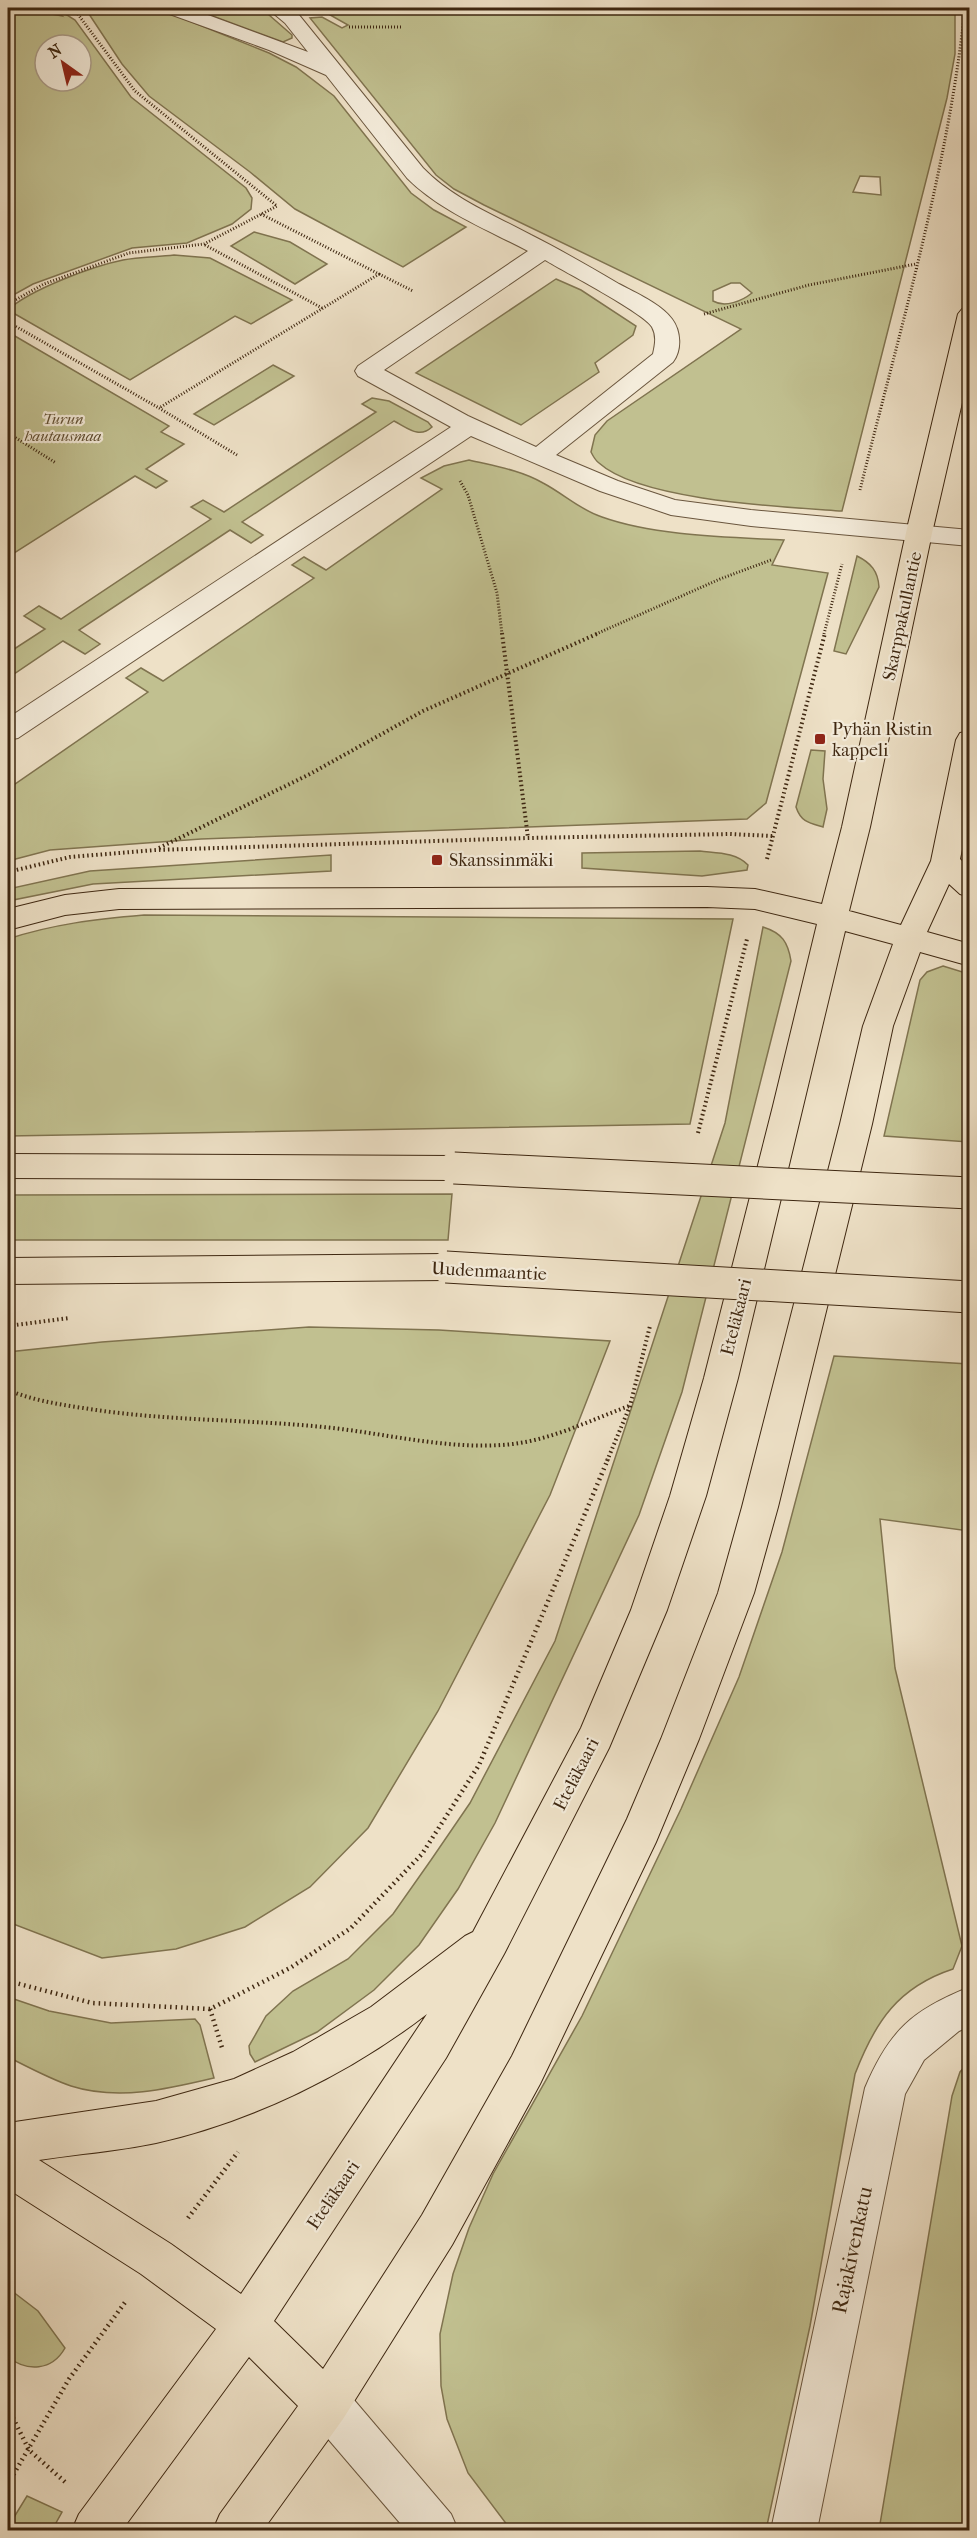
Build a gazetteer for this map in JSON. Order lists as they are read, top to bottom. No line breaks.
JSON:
{"streets":{"main road":["Skarppakullantie","Uudenmaantie","Eteläkaari"],"street":["Rajakivenkatu"]},"crossings":[["Skarppakullantie","Eteläkaari"]],"parks":["Turun hautausmaa"],"places":{"transit":["Pyhän Ristin kappeli","Skanssinmäki"]},"north":"top left"}
